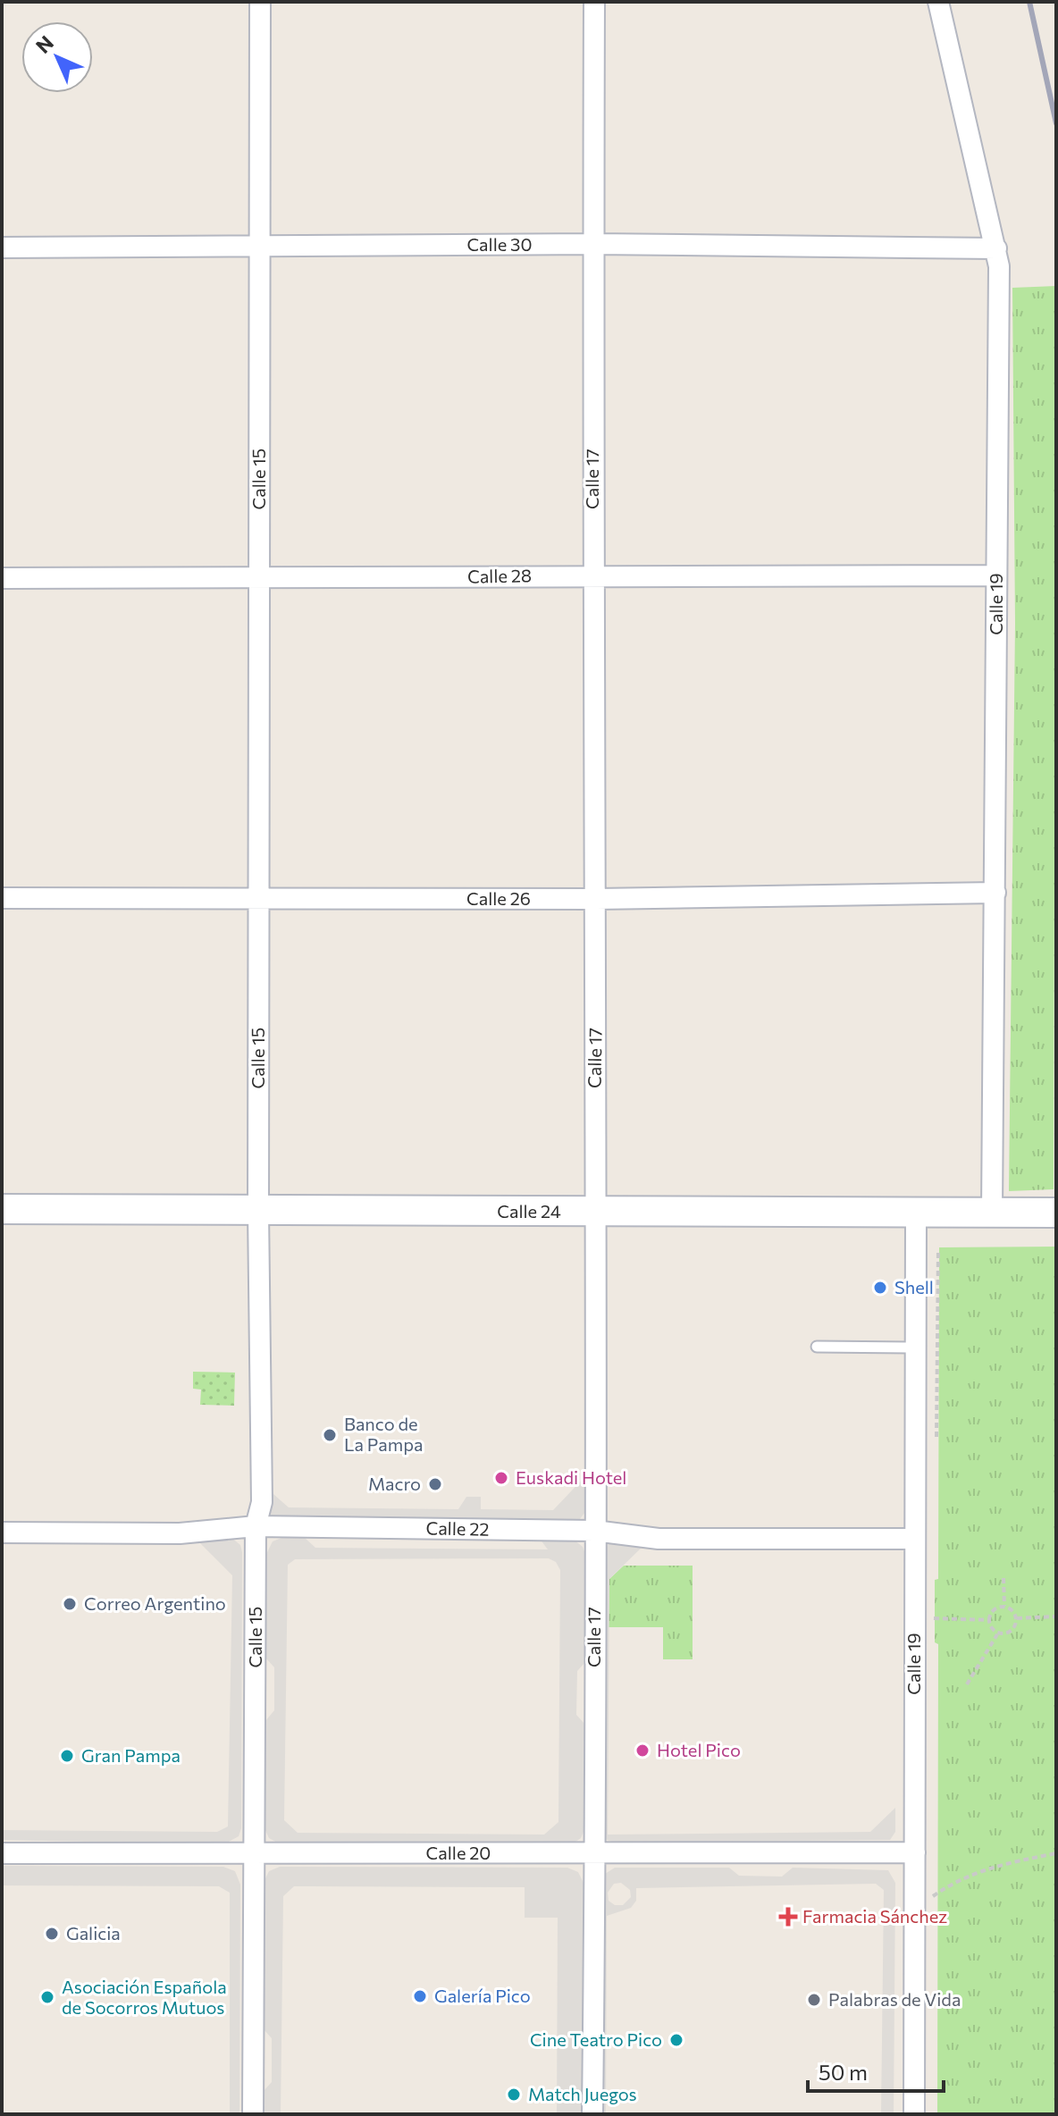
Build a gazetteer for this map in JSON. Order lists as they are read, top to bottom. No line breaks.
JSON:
{"streets":{"street":["Calle 30","Calle 15","Calle 17","Calle 28","Calle 19","Calle 26","Calle 24","Calle 22","Calle 20"]},"crossings":[["Calle 30","Calle 15"],["Calle 30","Calle 17"],["Calle 30","Calle 19"],["Calle 15","Calle 28"],["Calle 15","Calle 26"],["Calle 15","Calle 24"],["Calle 15","Calle 22"],["Calle 15","Calle 20"],["Calle 17","Calle 28"],["Calle 17","Calle 26"],["Calle 17","Calle 24"],["Calle 17","Calle 22"],["Calle 17","Calle 20"],["Calle 28","Calle 19"],["Calle 19","Calle 26"],["Calle 19","Calle 24"],["Calle 19","Calle 22"],["Calle 19","Calle 20"]],"places":{"other":["Shell","Banco de La Pampa","Euskadi Hotel","Macro","Correo Argentino","Hotel Pico","Gran Pampa","Galicia","Galería Pico","Asociación Española de Socorros Mutuos","Palabras de Vida","Cine Teatro Pico","Match Juegos"],"health":["Farmacia Sánchez"]},"scale_bar":"50 m","north":"top left"}
